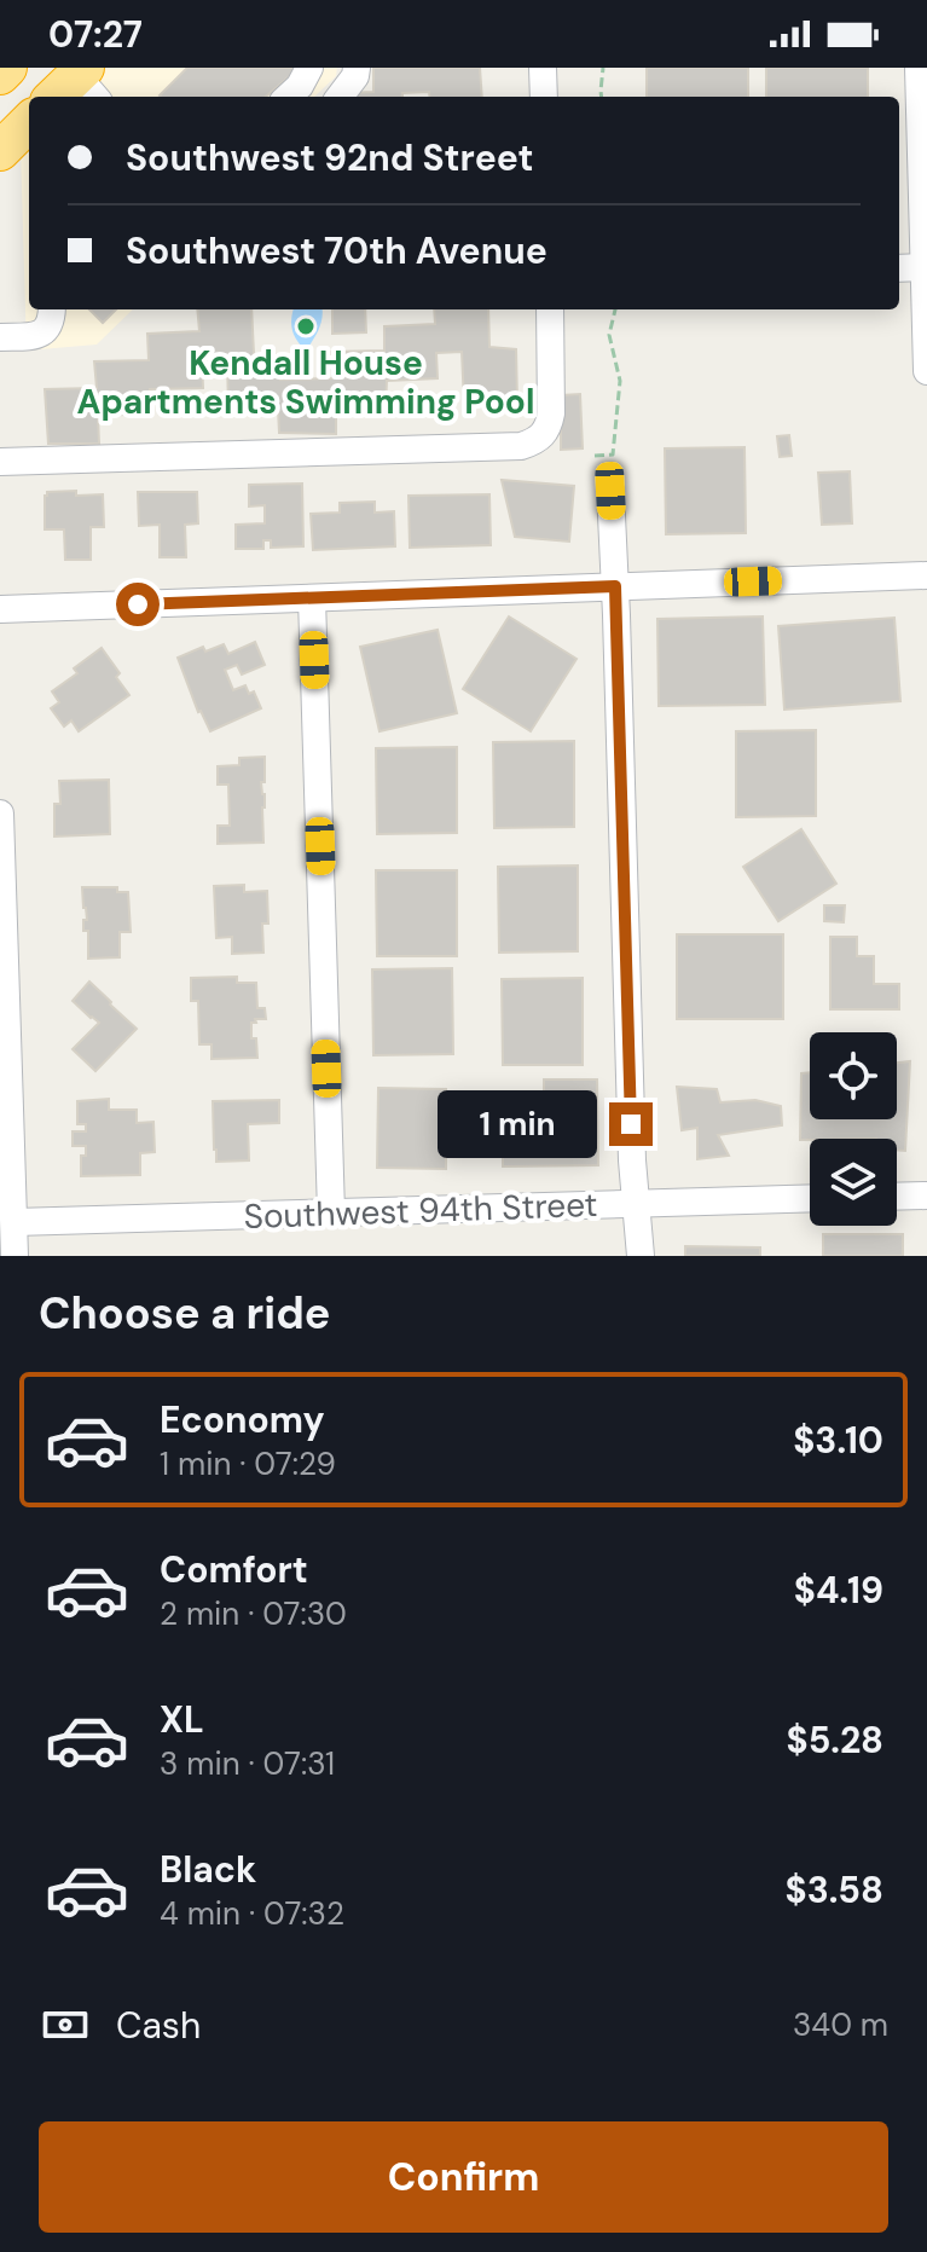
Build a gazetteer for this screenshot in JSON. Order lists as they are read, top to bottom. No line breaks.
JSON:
{"streets":{"street":["Southwest 94th Street"]},"places":["Kendall House Apartments Swimming Pool"],"page":{"status":"07:27","banner":["Southwest 92nd Street","Southwest 70th Avenue"],"bubble":"1 min","heading":"Choose a ride","list":[{"name":"Economy","note":"1 min · 07:29","value":"$3.10"},{"name":"Comfort","note":"2 min · 07:30","value":"$4.19"},{"name":"XL","note":"3 min · 07:31","value":"$5.28"},{"name":"Black","note":"4 min · 07:32","value":"$3.58"}],"pay":["Cash","340 m"],"buttons":"Confirm"}}
